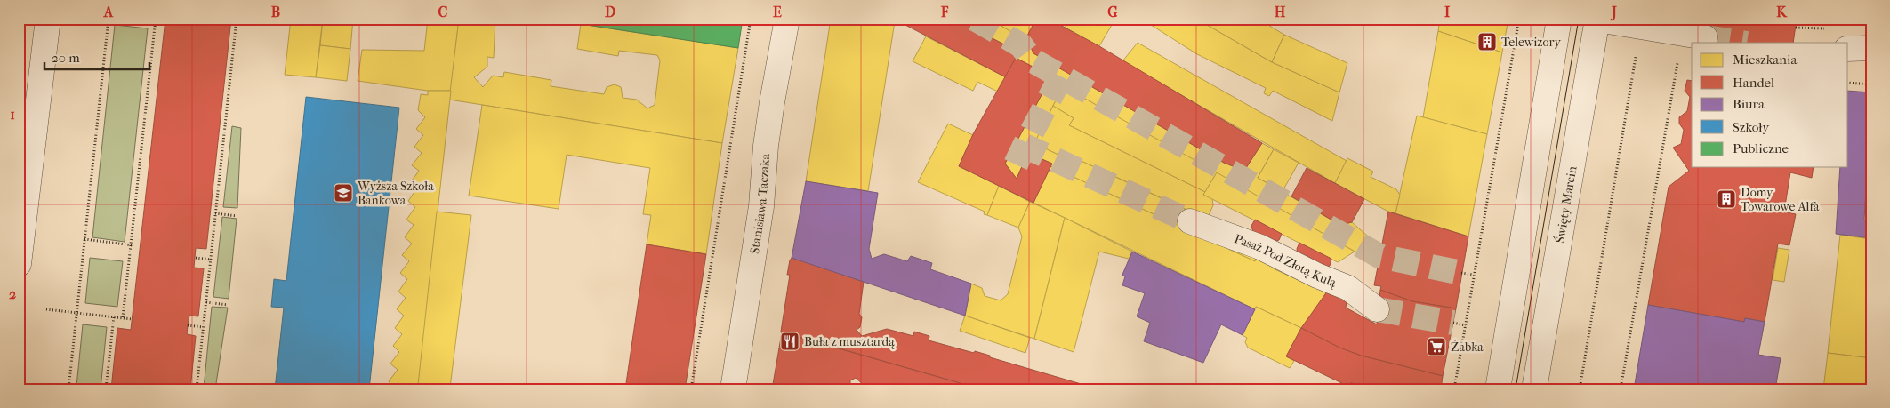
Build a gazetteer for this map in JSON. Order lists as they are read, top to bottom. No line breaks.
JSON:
{"streets":{"street":["Stanisława Taczaka","Święty Marcin","Pasaż Pod Złotą Kulą"]},"places":{"building":["Telewizory","Domy Towarowe Alfa"],"school or university":["Wyższa Szkoła Bankowa"],"restaurant":["Buła z musztardą"],"supermarket":["Żabka"]},"legend":["Mieszkania","Handel","Biura","Szkoły","Publiczne"],"scale_bar":"20 m","grid":{"columns":["A","B","C","D","E","F","G","H","I","J","K"],"rows":["1","2"]}}
